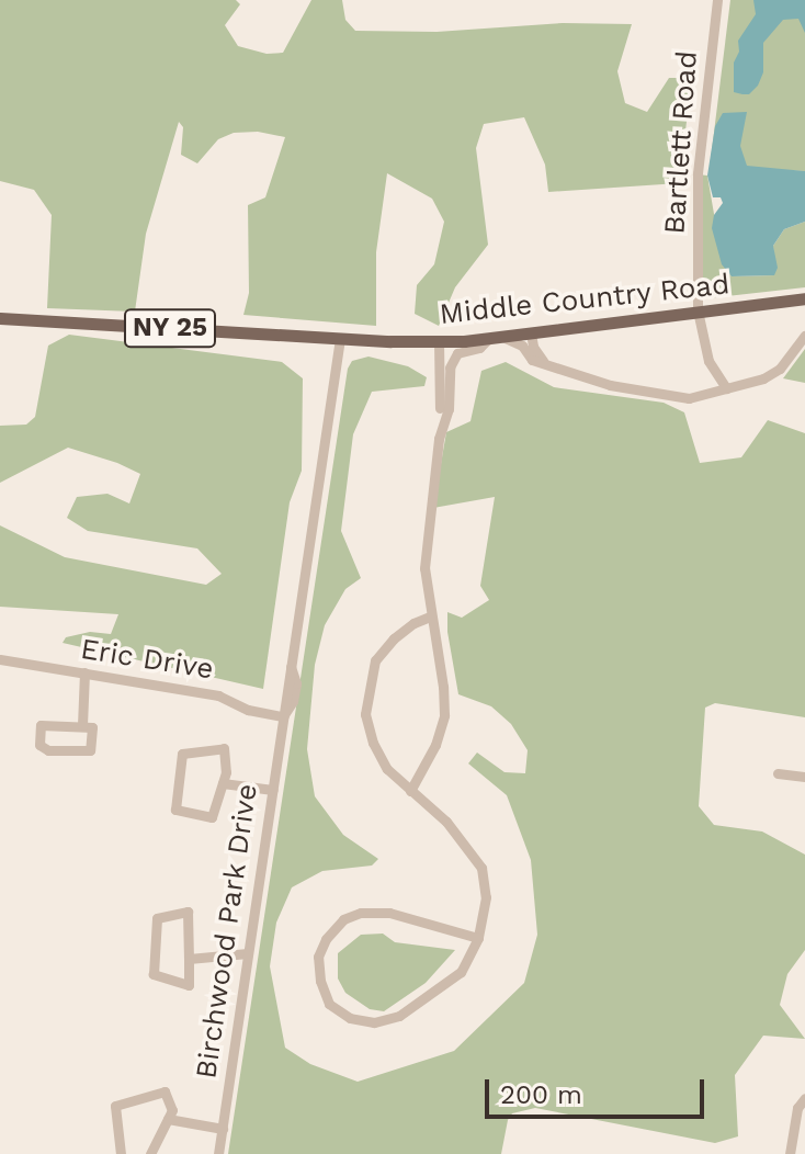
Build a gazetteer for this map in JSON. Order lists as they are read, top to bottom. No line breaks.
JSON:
{"streets":{"main road":["Middle Country Road","NY 25"],"street":["Bartlett Road","Eric Drive","Birchwood Park Drive"]},"crossings":[["Bartlett Road","Middle Country Road"],["Middle Country Road","Birchwood Park Drive"],["Eric Drive","Birchwood Park Drive"]],"scale_bar":"200 m"}
